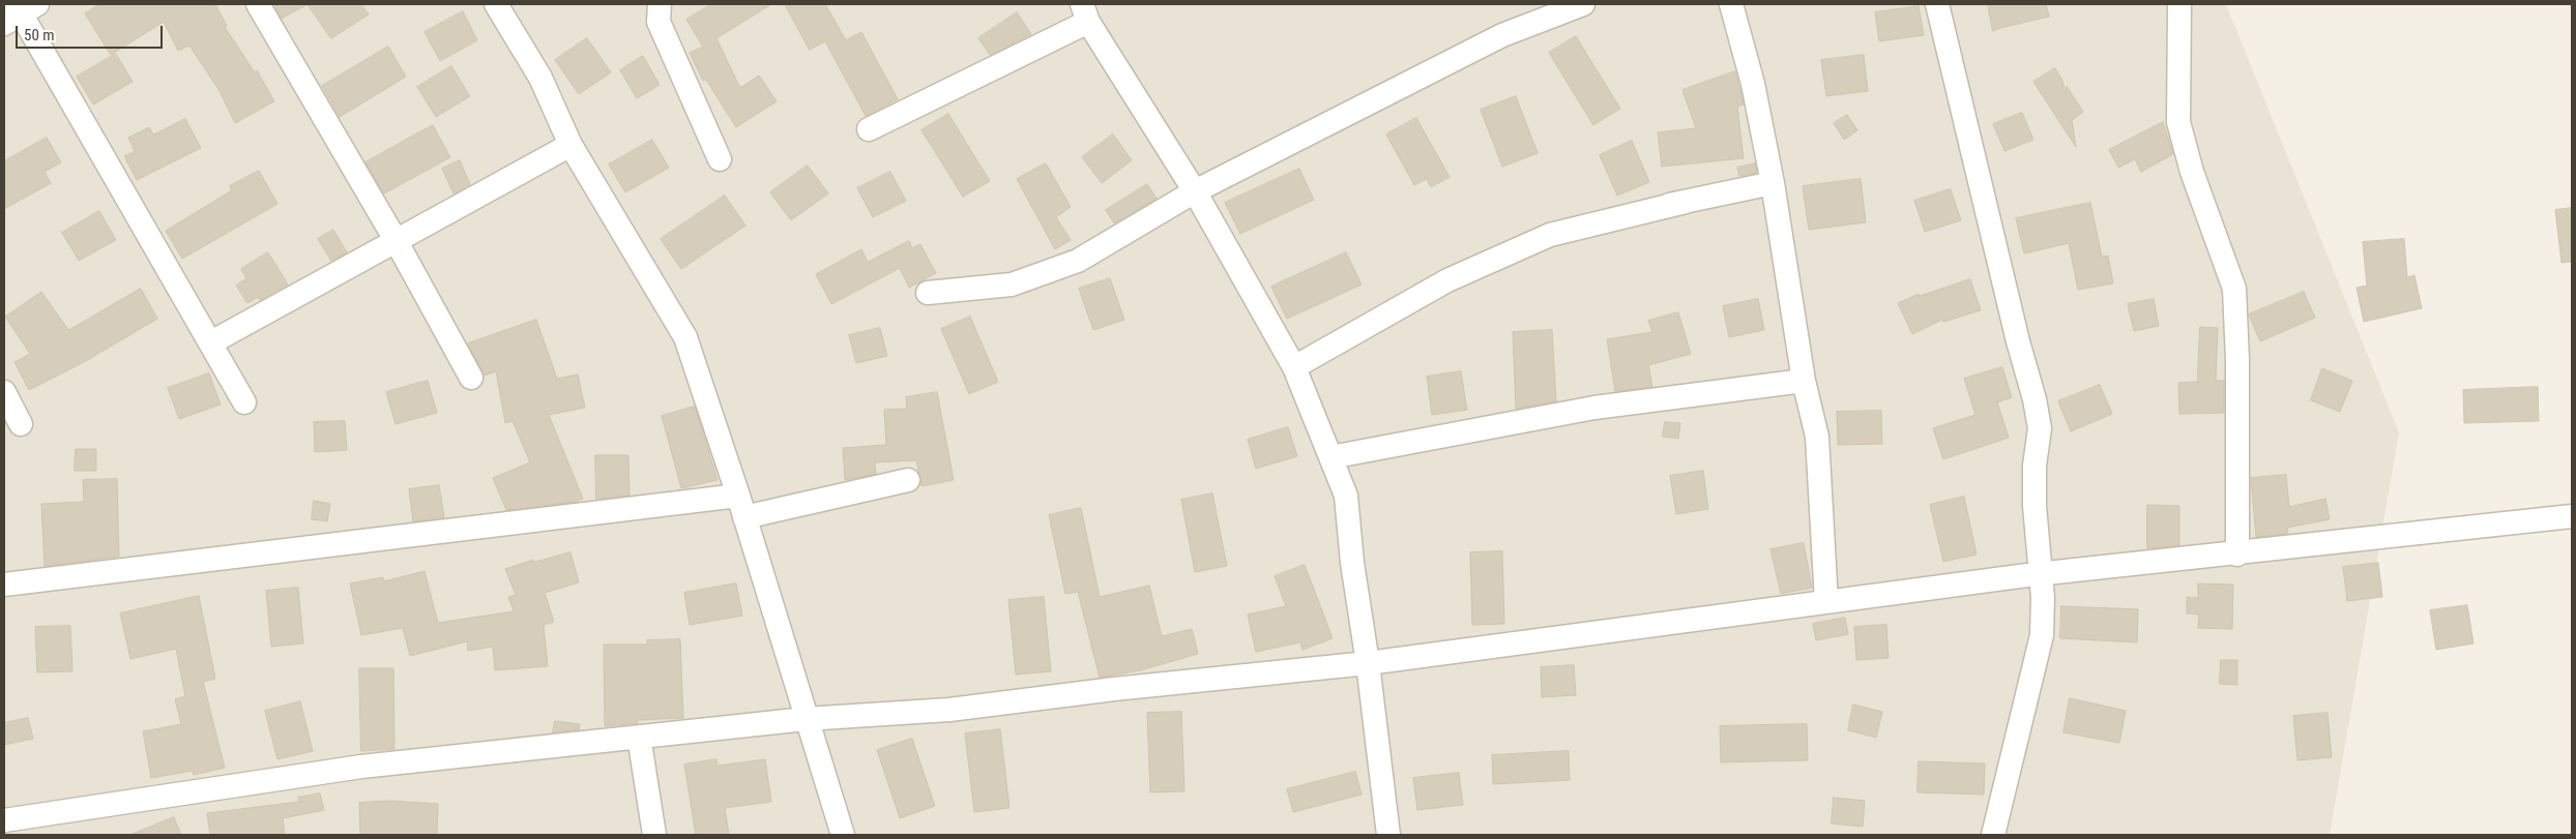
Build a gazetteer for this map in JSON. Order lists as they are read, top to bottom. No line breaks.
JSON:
{"scale_bar":"50 m"}
